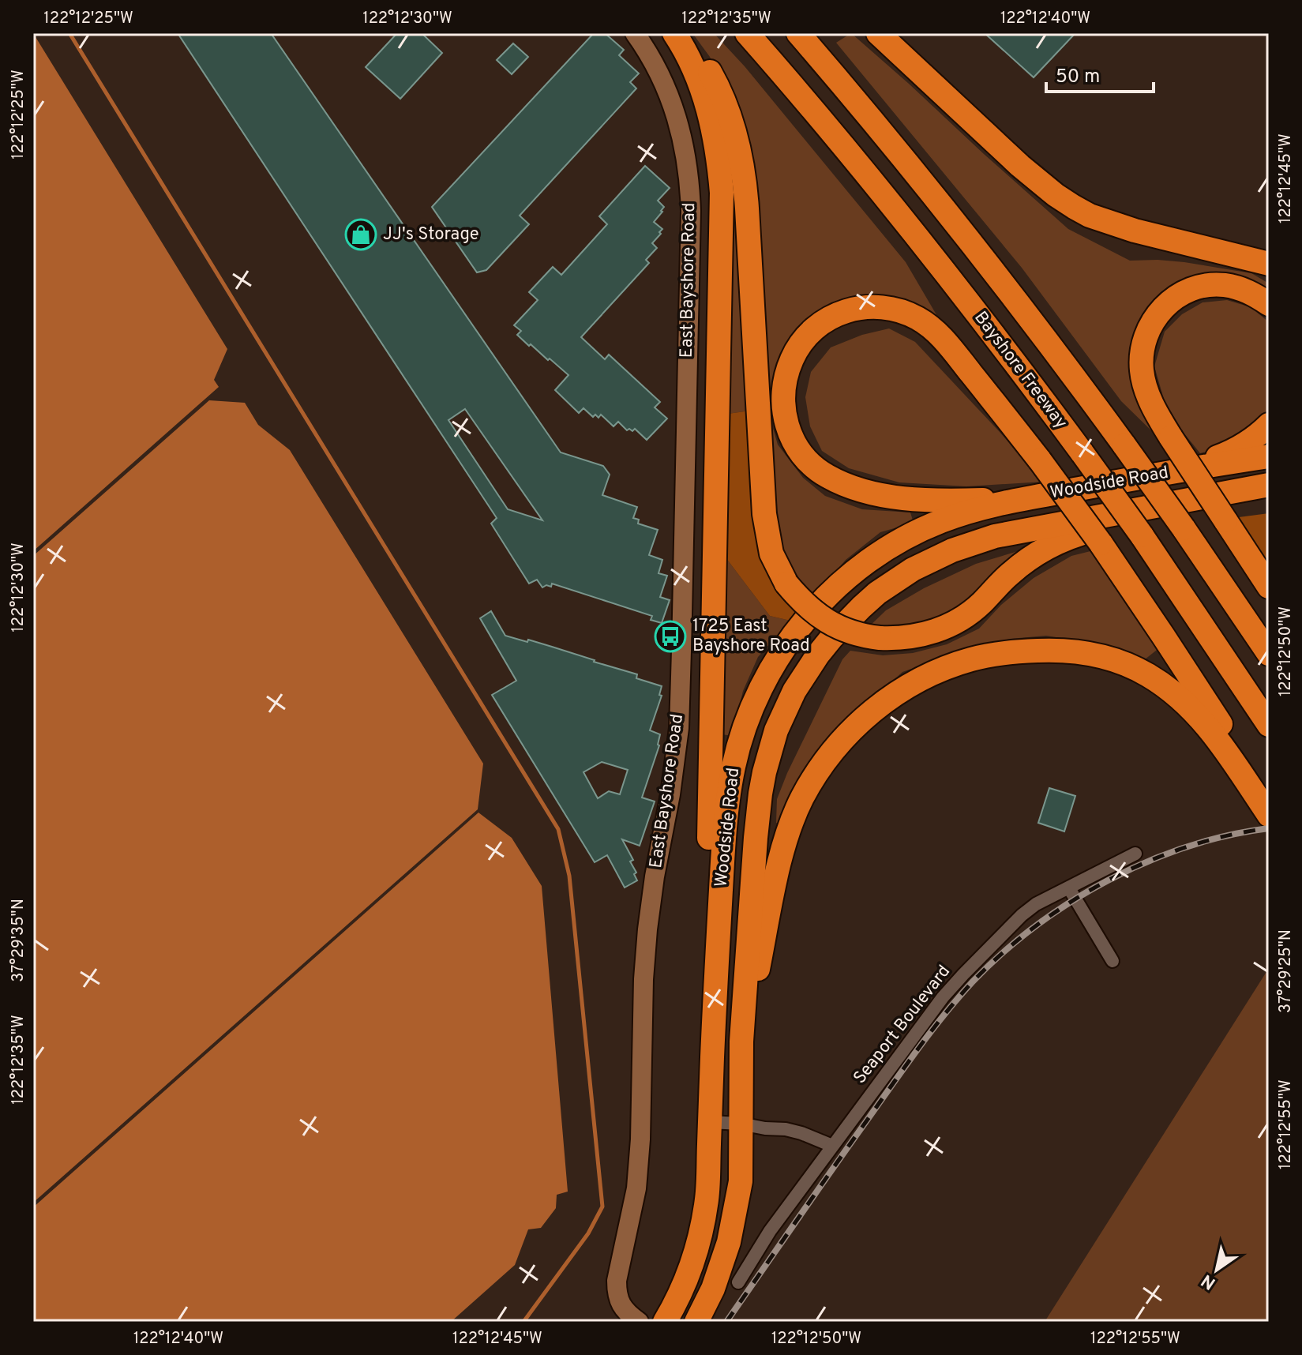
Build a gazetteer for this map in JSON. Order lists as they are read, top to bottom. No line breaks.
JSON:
{"streets":{"highway":["Bayshore Freeway","Woodside Road"],"street":["East Bayshore Road","Seaport Boulevard"]},"places":{"shop":["JJ's Storage"],"bus stop":["1725 East Bayshore Road"]},"scale_bar":"50 m","north":"bottom left","coordinates":["122°12'25\"W","122°12'30\"W","122°12'35\"W","122°12'40\"W","122°12'45\"W","122°12'50\"W","37°29'35\"N","37°29'25\"N","122°12'55\"W"]}
